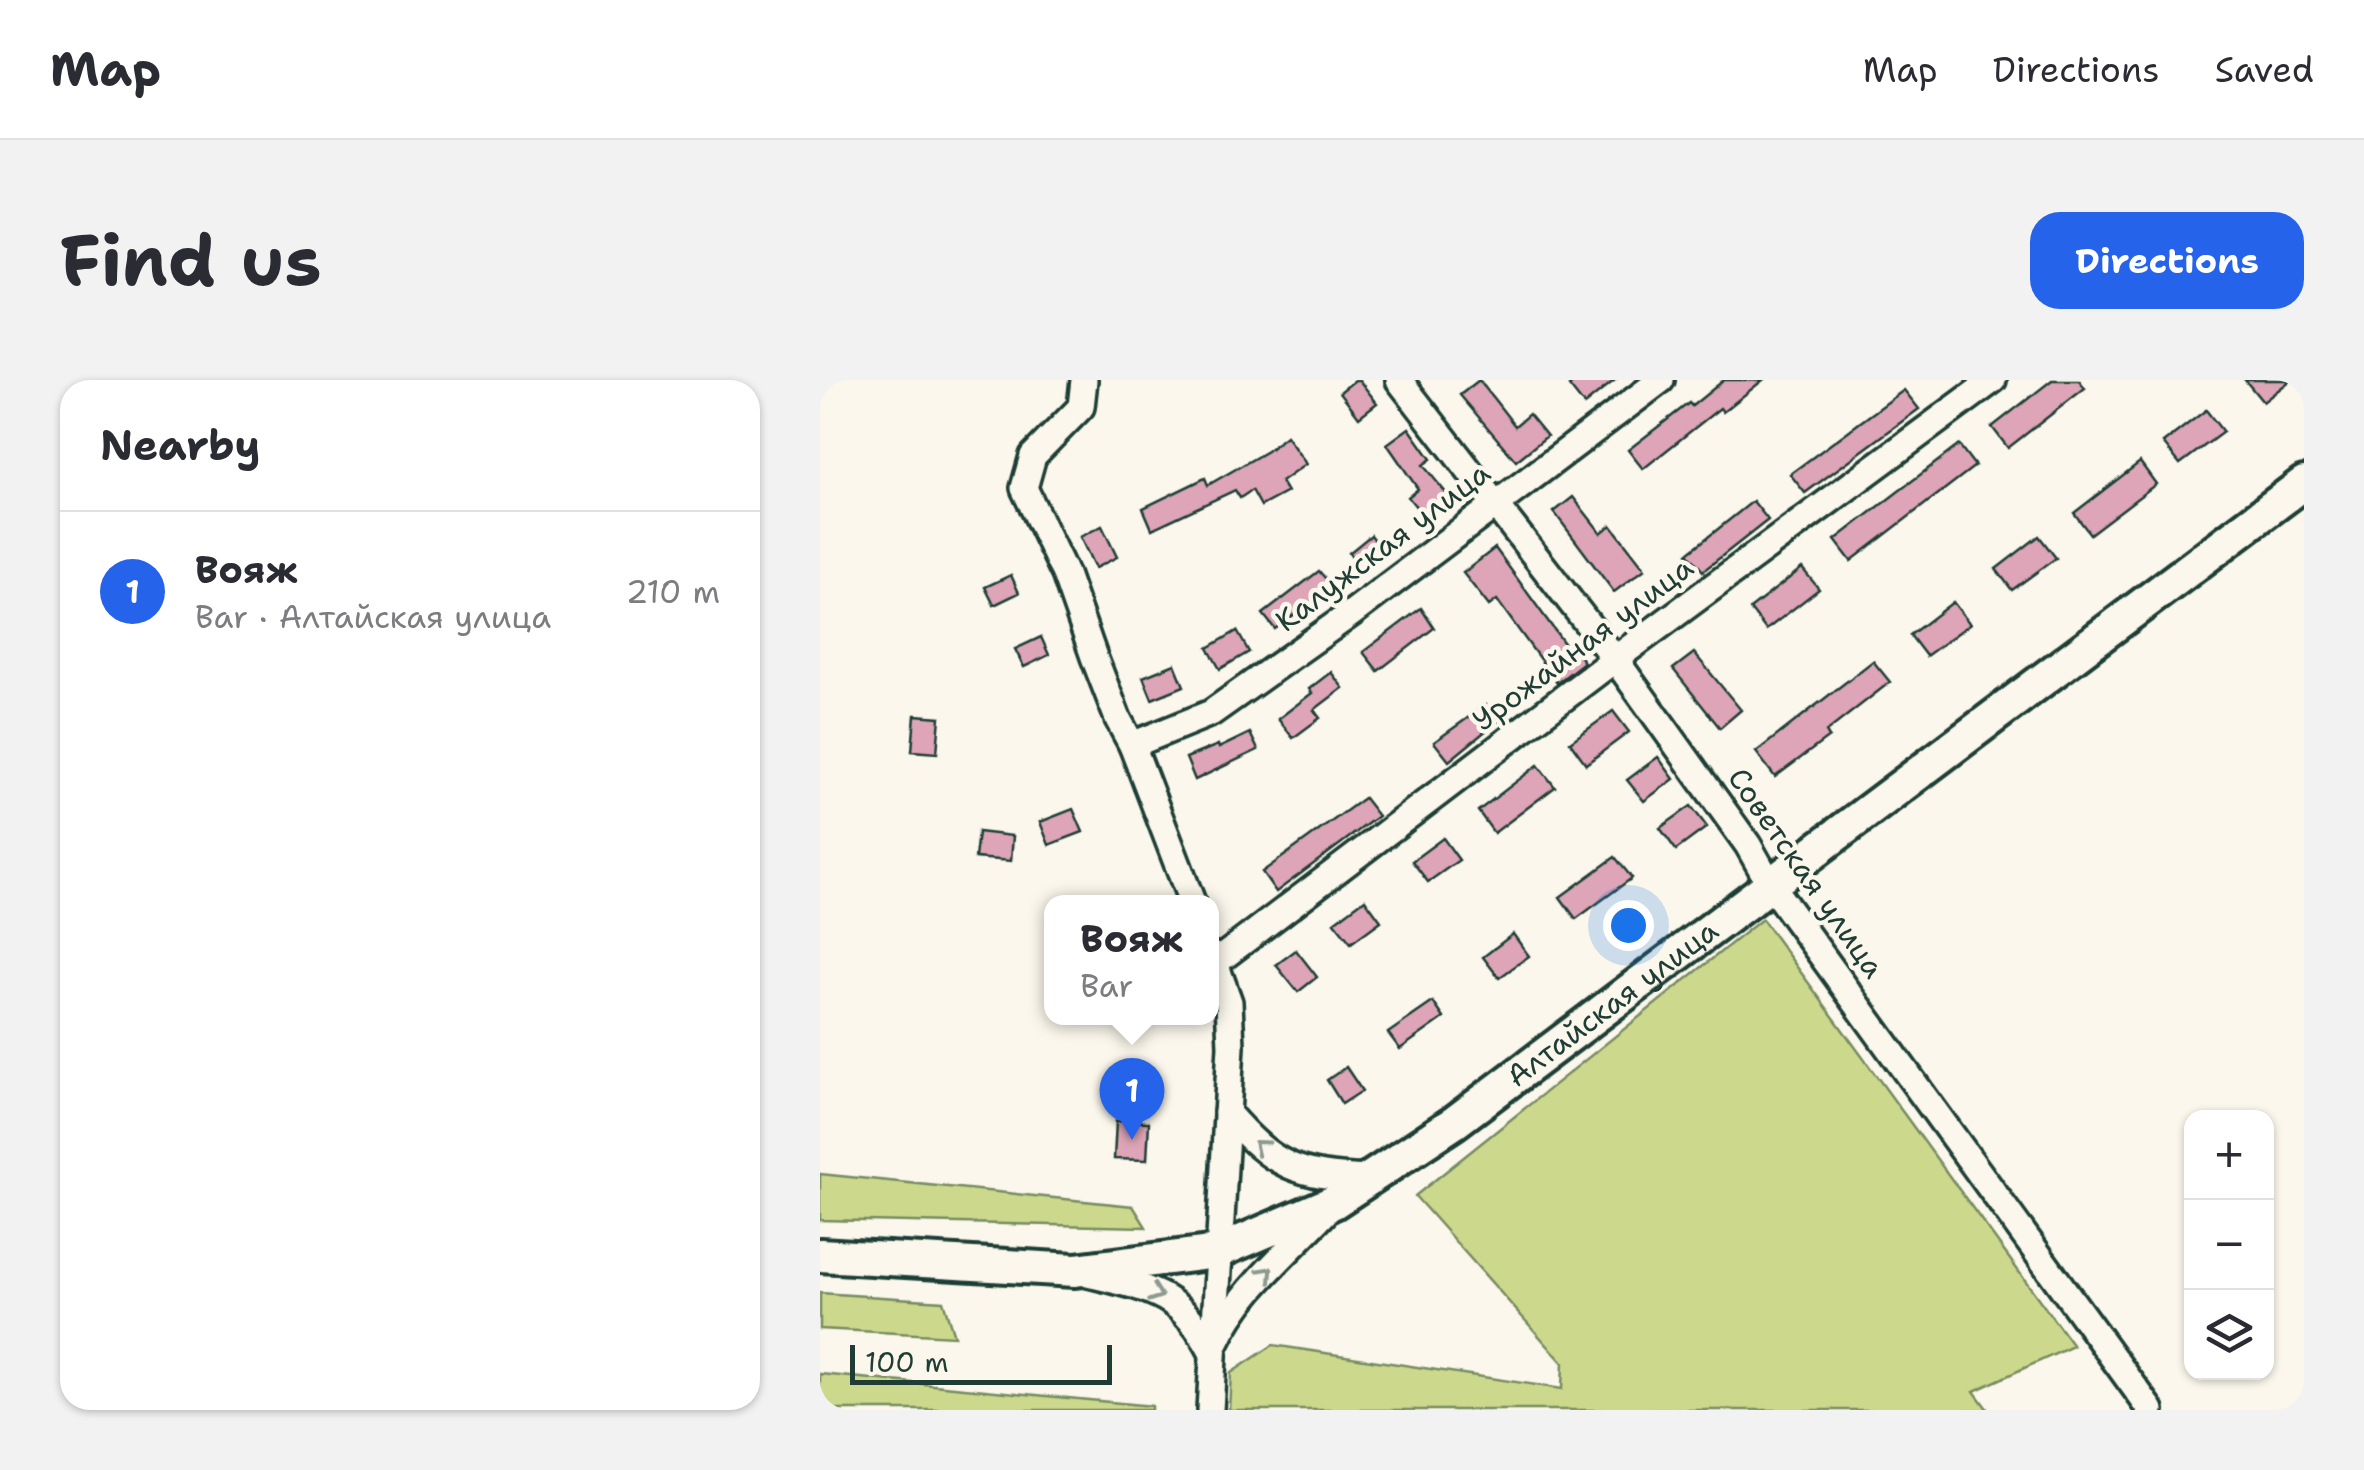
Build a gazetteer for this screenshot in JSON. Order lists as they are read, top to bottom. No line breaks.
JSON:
{"streets":{"main road":["Алтайская улица"],"street":["Калужская улица","Урожайная улица","Советская улица"]},"crossings":[["Калужская улица","Советская улица"],["Урожайная улица","Советская улица"],["Советская улица","Алтайская улица"]],"scale_bar":"100 m","page":{"header":"Map","nav":["Map","Directions","Saved"],"buttons":"Directions","title":"Find us","heading":"Nearby","list":[{"mark":"1","name":"Вояж","note":"Bar · Алтайская улица","value":"210 m"}],"popup":["Вояж","Bar"],"pins":"1","map_buttons":["+","−"],"scale":"100 m"}}
